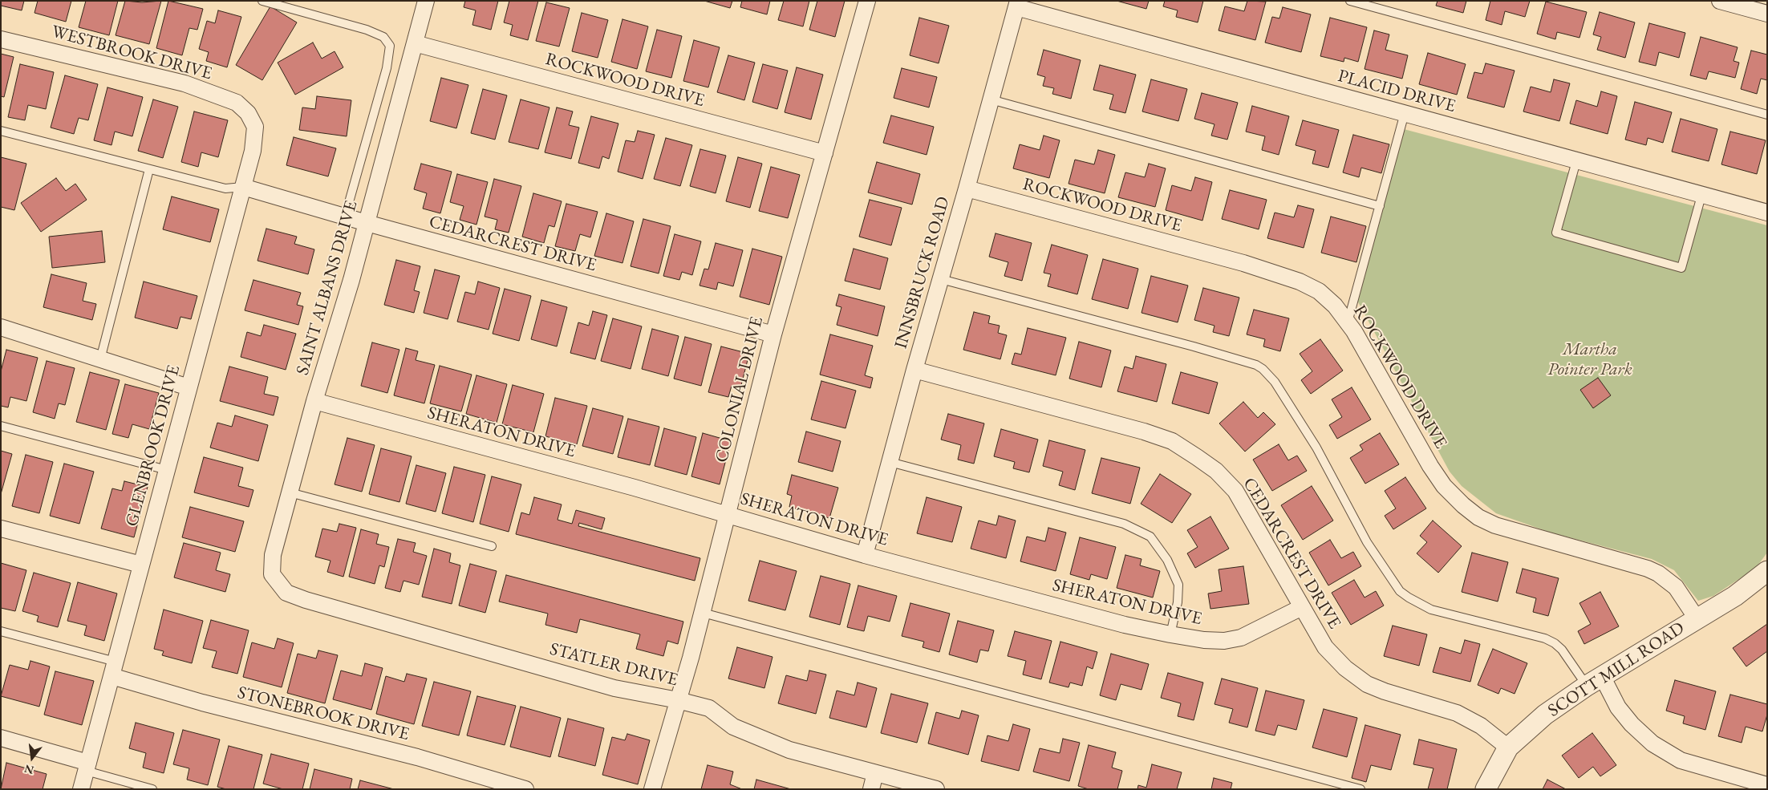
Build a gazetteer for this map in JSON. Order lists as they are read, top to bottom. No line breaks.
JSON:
{"streets":{"street":["WESTBROOK DRIVE","ROCKWOOD DRIVE","PLACID DRIVE","CEDARCREST DRIVE","INNSBRUCK ROAD","SAINT ALBANS DRIVE","COLONIAL DRIVE","SHERATON DRIVE","GLENBROOK DRIVE","STATLER DRIVE","SCOTT MILL ROAD","STONEBROOK DRIVE"]},"crossings":[["WESTBROOK DRIVE","GLENBROOK DRIVE"],["ROCKWOOD DRIVE","INNSBRUCK ROAD"],["ROCKWOOD DRIVE","SAINT ALBANS DRIVE"],["ROCKWOOD DRIVE","COLONIAL DRIVE"],["ROCKWOOD DRIVE","SCOTT MILL ROAD"],["PLACID DRIVE","INNSBRUCK ROAD"],["CEDARCREST DRIVE","INNSBRUCK ROAD"],["CEDARCREST DRIVE","SAINT ALBANS DRIVE"],["CEDARCREST DRIVE","COLONIAL DRIVE"],["CEDARCREST DRIVE","SHERATON DRIVE"],["CEDARCREST DRIVE","GLENBROOK DRIVE"],["CEDARCREST DRIVE","SCOTT MILL ROAD"],["INNSBRUCK ROAD","SHERATON DRIVE"],["SAINT ALBANS DRIVE","SHERATON DRIVE"],["SAINT ALBANS DRIVE","STATLER DRIVE"],["COLONIAL DRIVE","SHERATON DRIVE"],["COLONIAL DRIVE","STATLER DRIVE"],["GLENBROOK DRIVE","STONEBROOK DRIVE"]],"parks":["Martha Pointer Park"],"north":"bottom"}
